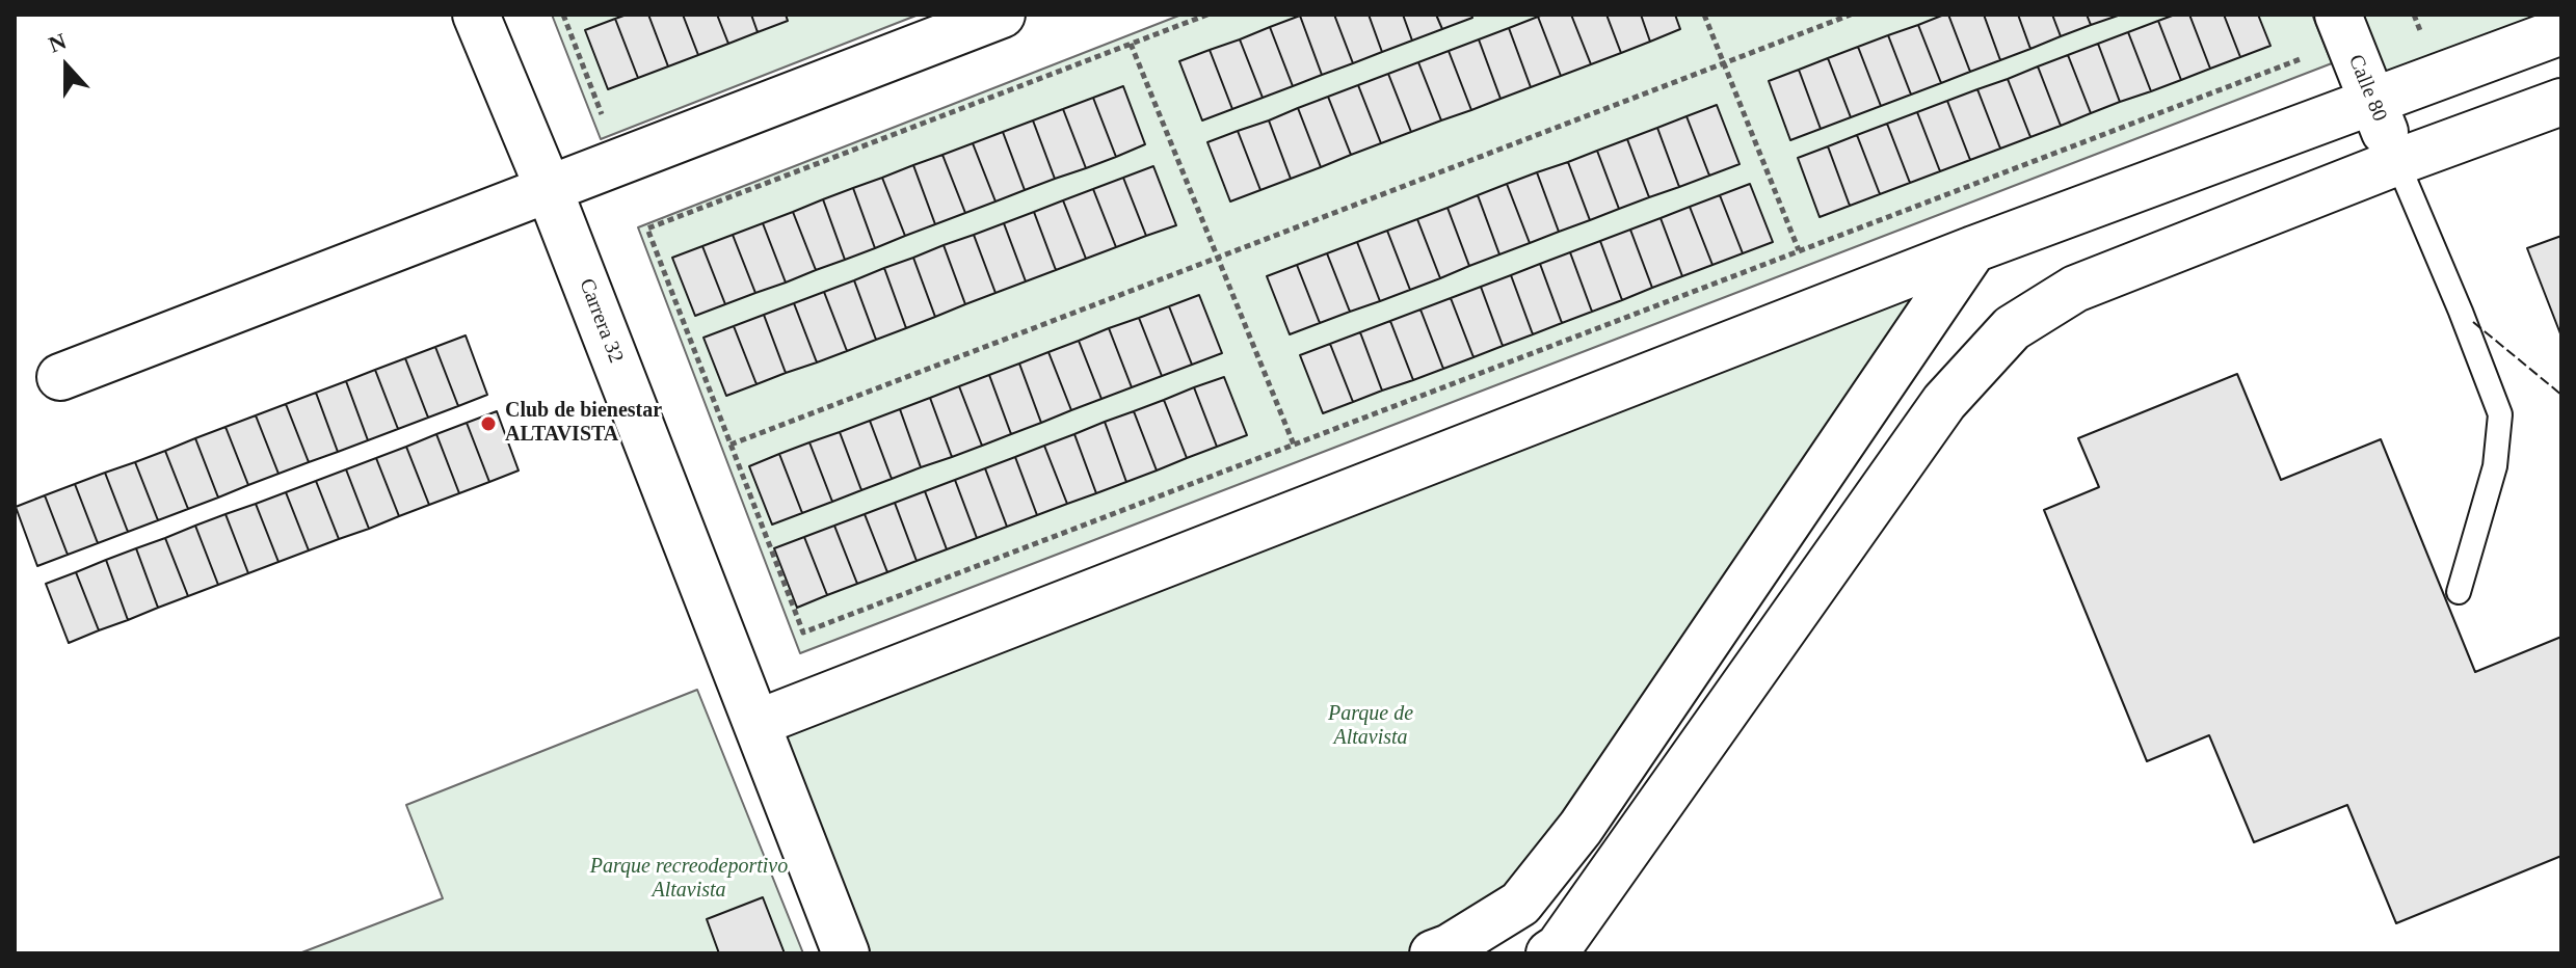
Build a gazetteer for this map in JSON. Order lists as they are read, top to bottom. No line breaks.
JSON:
{"streets":{"street":["Calle 80","Carrera 32"]},"parks":["Parque de Altavista","Parque recreodeportivo Altavista"],"places":["Club de bienestar ALTAVISTA"],"north":"top"}
